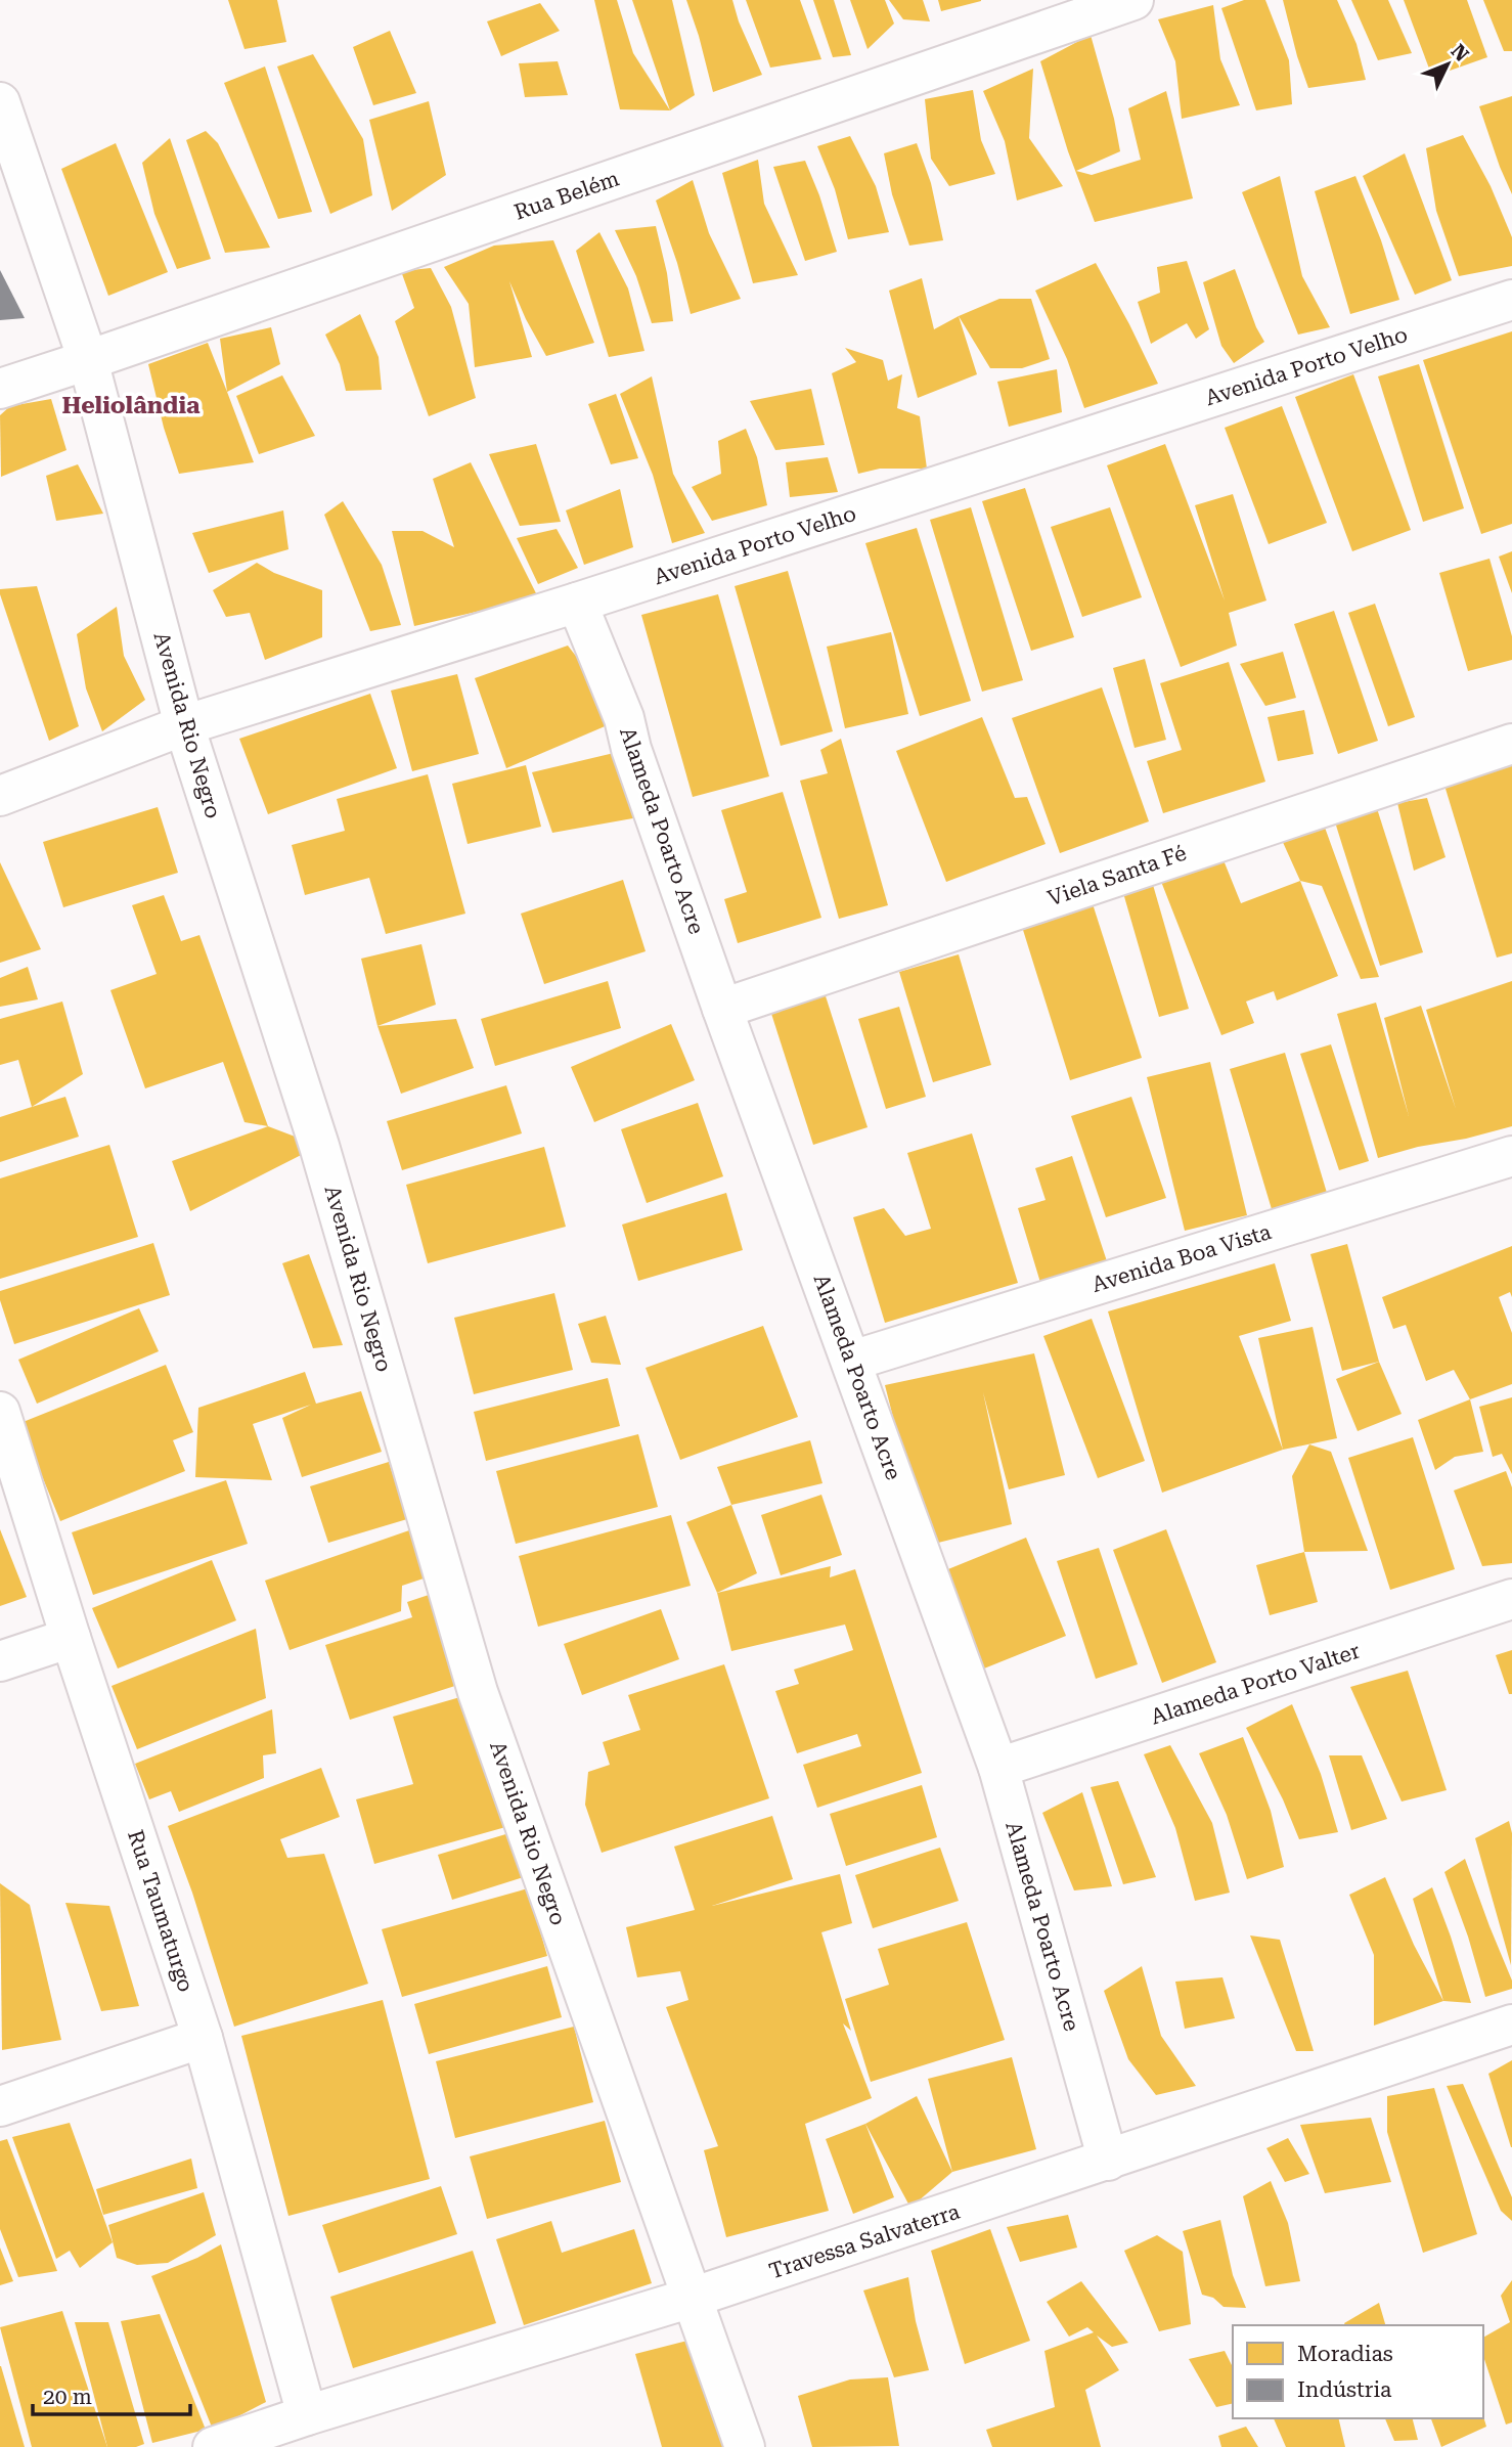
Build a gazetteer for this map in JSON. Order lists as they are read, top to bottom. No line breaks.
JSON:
{"streets":{"street":["Rua Belém","Avenida Porto Velho","Avenida Rio Negro","Alameda Poarto Acre","Viela Santa Fé","Avenida Boa Vista","Alameda Porto Valter","Rua Taumaturgo","Travessa Salvaterra"]},"crossings":[["Rua Belém","Avenida Rio Negro"],["Avenida Porto Velho","Avenida Rio Negro"],["Avenida Porto Velho","Alameda Poarto Acre"],["Avenida Rio Negro","Travessa Salvaterra"],["Alameda Poarto Acre","Viela Santa Fé"],["Alameda Poarto Acre","Avenida Boa Vista"],["Alameda Poarto Acre","Alameda Porto Valter"],["Alameda Poarto Acre","Travessa Salvaterra"],["Rua Taumaturgo","Travessa Salvaterra"]],"districts":["Heliolândia"],"legend":["Moradias","Indústria"],"scale_bar":"20 m","north":"top right"}
